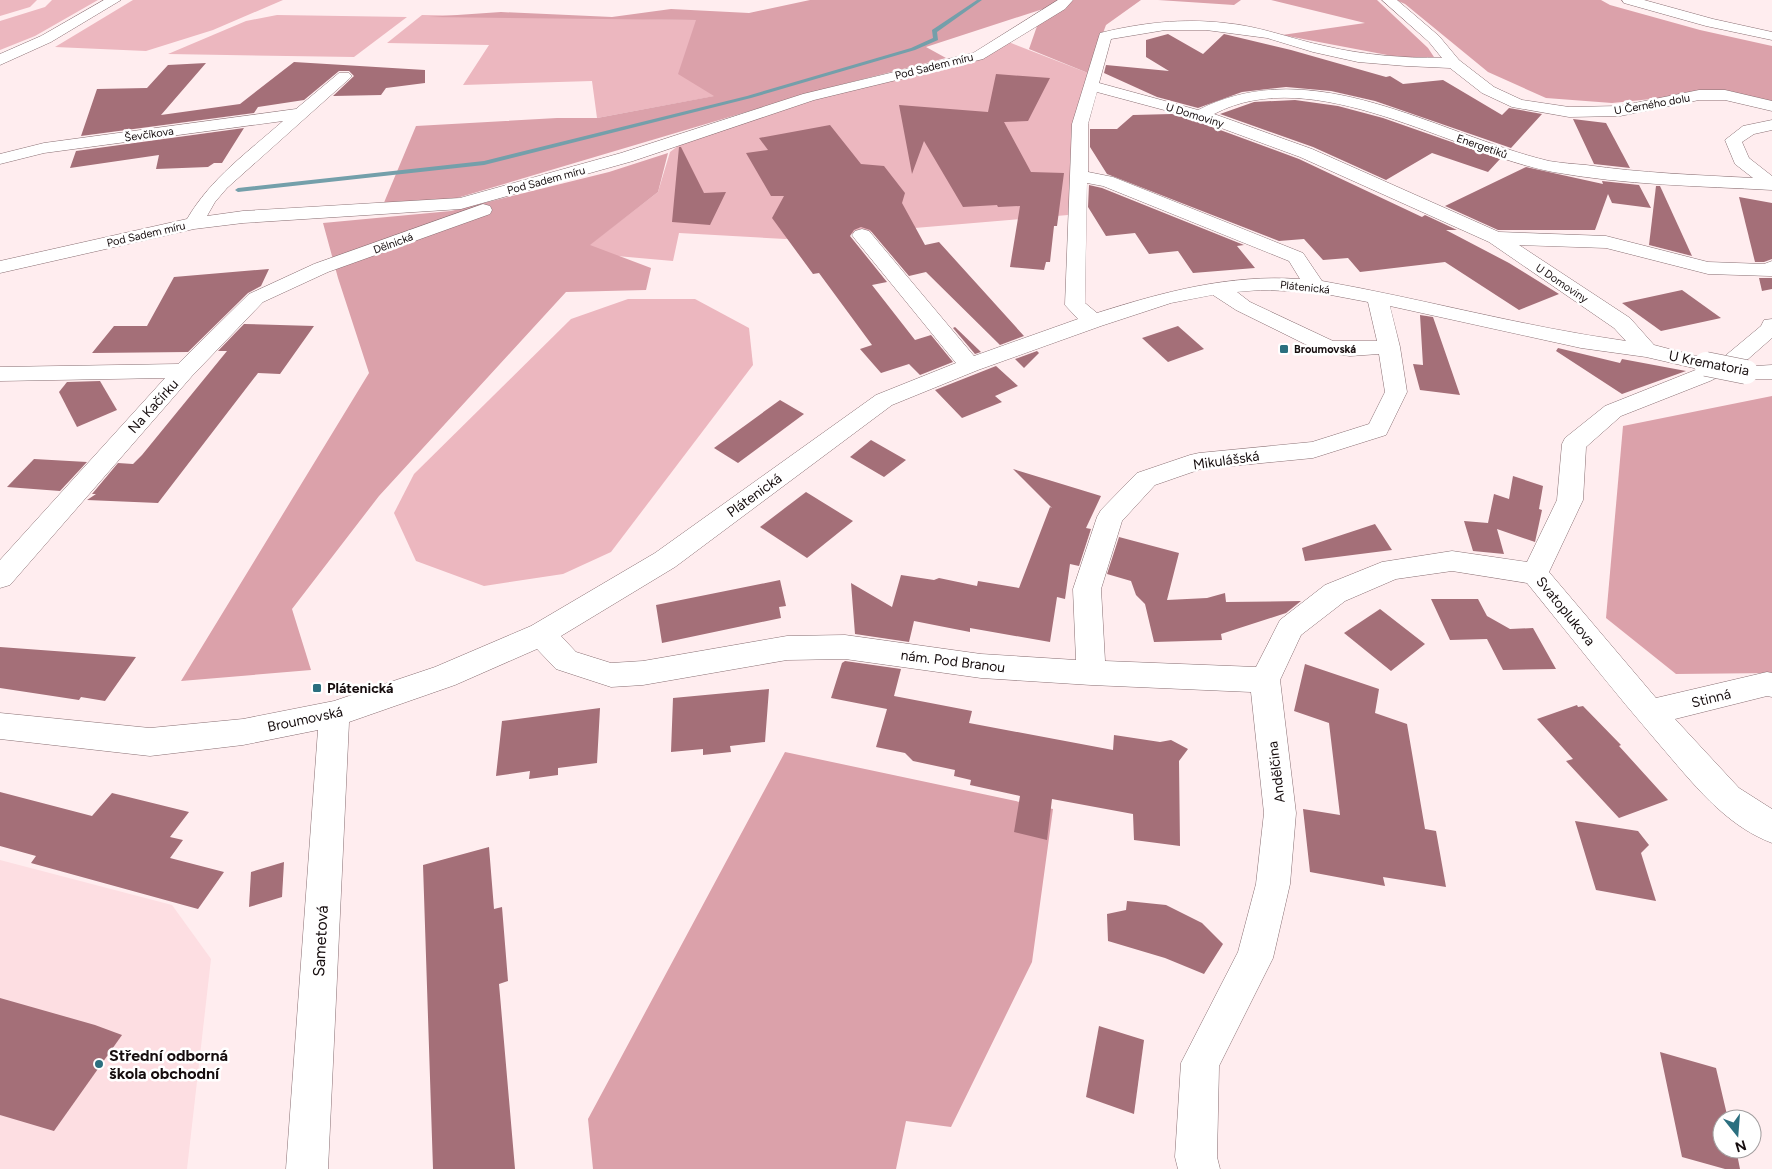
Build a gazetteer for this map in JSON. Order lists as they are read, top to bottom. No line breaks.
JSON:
{"streets":{"street":["Pod Sadem míru","U Černého dolu","U Domoviny","Ševčíkova","Energetiků","Dělnická","Plátenická","U Krematoria","Na Kačírku","Mikulášská","Svatoplukova","nám. Pod Branou","Stinná","Broumovská","Andělčina","Sametová"]},"crossings":[["Pod Sadem míru","Dělnická"],["U Domoviny","Energetiků"],["U Domoviny","Plátenická"],["U Domoviny","U Krematoria"],["Dělnická","Na Kačírku"],["Plátenická","U Krematoria"],["Plátenická","Mikulášská"],["Plátenická","nám. Pod Branou"],["Plátenická","Broumovská"],["Mikulášská","nám. Pod Branou"],["Svatoplukova","Stinná"],["nám. Pod Branou","Broumovská"],["nám. Pod Branou","Andělčina"],["Broumovská","Sametová"]],"places":{"transit":["Broumovská","Plátenická"],"other":["Střední odborná škola obchodní"]},"north":"bottom"}
